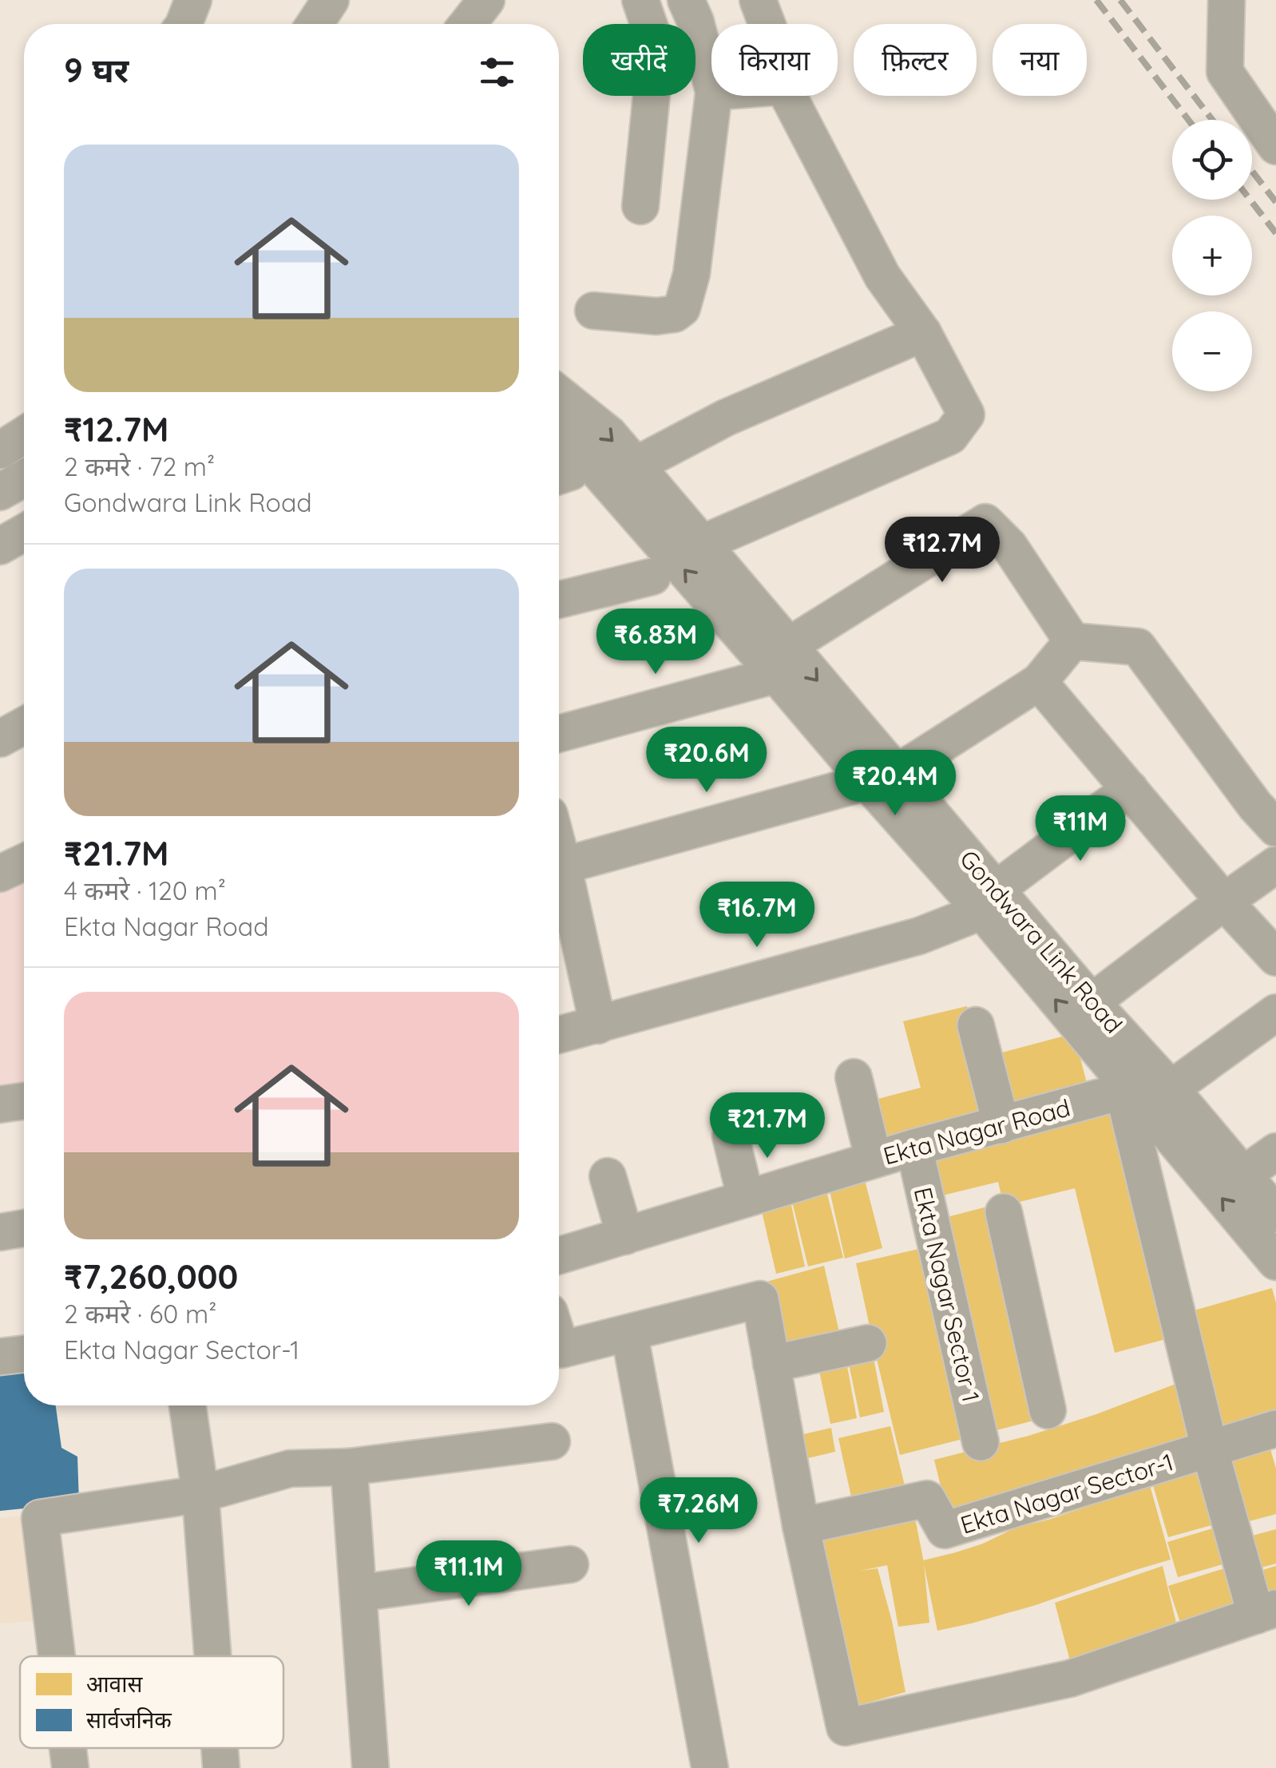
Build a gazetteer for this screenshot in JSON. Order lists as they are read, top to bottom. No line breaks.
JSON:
{"streets":{"street":["Gondwara Link Road","Ekta Nagar Road","Ekta Nagar Sector 1","Ekta Nagar Sector-1"]},"crossings":[["Ekta Nagar Road","Ekta Nagar Sector 1"]],"legend":["आवास","सार्वजनिक"],"page":{"chip":["खरीदें","किराया","फ़िल्टर","नया"],"heading":"9 घर","map_buttons":["+","−"],"list":[{"name":"₹12.7M","note":"2 कमरे · 72 m² · Gondwara Link Road"},{"name":"₹21.7M","note":"4 कमरे · 120 m² · Ekta Nagar Road"},{"name":"₹7,260,000","note":"2 कमरे · 60 m² · Ekta Nagar Sector-1"}],"price":["₹12.7M","₹6.83M","₹20.6M","₹20.4M","₹11M","₹16.7M","₹21.7M","₹7.26M","₹11.1M"]}}
